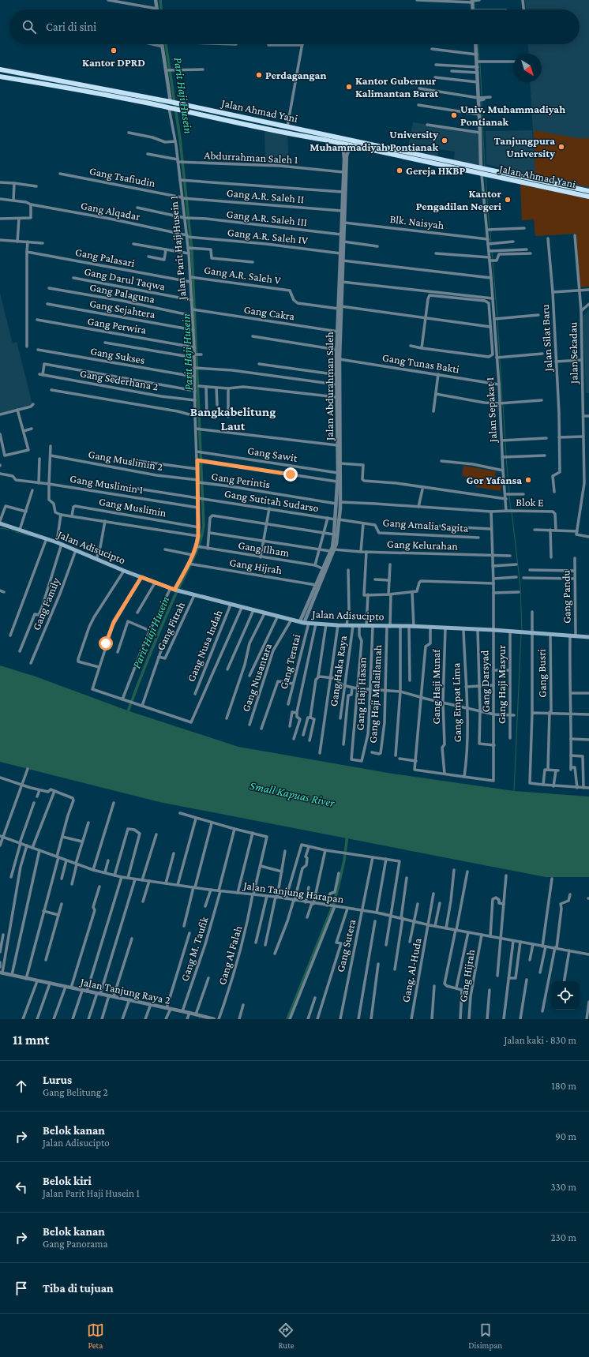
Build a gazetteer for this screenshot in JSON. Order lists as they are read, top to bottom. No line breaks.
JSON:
{"streets":{"highway":["Jalan Ahmad Yani"],"main road":["Jalan Adisucipto"],"street":["Abdurrahman Saleh 1","Gang Tsafiudin","Gang A.R. Saleh II","Gang Alqadar","Gang A.R. Saleh III","Blk. Naisyah","Gang A.R. Saleh IV","Jalan Parit Haji Husein 1","Gang Palasari","Gang A.R. Saleh V","Gang Darul Taqwa","Gang Palaguna","Gang Sejahtera","Gang Cakra","Gang Perwira","Jalan Silat Baru","Jalan Sekadau","Gang Sukses","Gang Tunas Bakti","Gang Sederhana 2","Jalan Abdurahman Saleh","Jalan Sepakat 1","Gang Sawit","Gang Muslimin 2","Gang Perintis","Gang Muslimin 1","Gang Sutitah Sudarso","Blok E","Gang Muslimin","Gang Amalia Sagita","Gang Kelurahan","Gang Ilham","Gang Hijrah","Gang Pandu","Gang Family","Gang Fitrah","Gang Nusa Indah","Gang Teratai","Gang Haka Raya","Gang Busri","Gang Nusantara","Gang Darsyad","Gang Haji Masyur","Gang Haji Munaf","Gang Haji Hasan","Gang Haji Malailamah","Gang Empat Lima","Jalan Tanjung Harapan","Gang Sutera","Gang M. Taufik","Gang Al Falah","Gang. Al-Huda","Jalan Tanjung Raya 2"]},"crossings":[["Jalan Ahmad Yani","Jalan Parit Haji Husein 1"],["Jalan Ahmad Yani","Jalan Abdurahman Saleh"],["Jalan Ahmad Yani","Jalan Sepakat 1"],["Abdurrahman Saleh 1","Jalan Parit Haji Husein 1"],["Abdurrahman Saleh 1","Jalan Abdurahman Saleh"],["Gang Tsafiudin","Gang A.R. Saleh II"],["Gang Tsafiudin","Jalan Parit Haji Husein 1"],["Gang A.R. Saleh II","Jalan Abdurahman Saleh"],["Gang Alqadar","Gang A.R. Saleh IV"],["Gang Alqadar","Jalan Parit Haji Husein 1"],["Gang A.R. Saleh III","Jalan Parit Haji Husein 1"],["Gang A.R. Saleh III","Jalan Abdurahman Saleh"],["Blk. Naisyah","Jalan Abdurahman Saleh"],["Blk. Naisyah","Jalan Sepakat 1"],["Gang A.R. Saleh IV","Jalan Abdurahman Saleh"],["Jalan Parit Haji Husein 1","Gang Palasari"],["Jalan Parit Haji Husein 1","Gang A.R. Saleh V"],["Jalan Parit Haji Husein 1","Gang Darul Taqwa"],["Jalan Parit Haji Husein 1","Gang Palaguna"],["Jalan Parit Haji Husein 1","Gang Sejahtera"],["Jalan Parit Haji Husein 1","Gang Cakra"],["Jalan Parit Haji Husein 1","Gang Perwira"],["Jalan Parit Haji Husein 1","Gang Sukses"],["Jalan Parit Haji Husein 1","Gang Sederhana 2"],["Jalan Parit Haji Husein 1","Gang Sawit"],["Jalan Parit Haji Husein 1","Gang Muslimin 2"],["Jalan Parit Haji Husein 1","Gang Perintis"],["Jalan Parit Haji Husein 1","Gang Muslimin 1"],["Jalan Parit Haji Husein 1","Gang Sutitah Sudarso"],["Jalan Parit Haji Husein 1","Gang Muslimin"],["Jalan Parit Haji Husein 1","Jalan Adisucipto"],["Jalan Parit Haji Husein 1","Gang Ilham"],["Jalan Parit Haji Husein 1","Gang Hijrah"],["Gang A.R. Saleh V","Jalan Abdurahman Saleh"],["Gang Cakra","Jalan Abdurahman Saleh"],["Gang Tunas Bakti","Jalan Abdurahman Saleh"],["Gang Tunas Bakti","Jalan Sepakat 1"],["Jalan Abdurahman Saleh","Gang Sawit"],["Jalan Abdurahman Saleh","Gang Perintis"],["Jalan Abdurahman Saleh","Gang Sutitah Sudarso"],["Jalan Abdurahman Saleh","Gang Amalia Sagita"],["Jalan Abdurahman Saleh","Gang Kelurahan"],["Jalan Abdurahman Saleh","Jalan Adisucipto"],["Jalan Abdurahman Saleh","Gang Ilham"],["Jalan Abdurahman Saleh","Gang Hijrah"],["Jalan Sepakat 1","Blok E"],["Gang Muslimin 2","Gang Perintis"],["Gang Sutitah Sudarso","Gang Amalia Sagita"],["Jalan Adisucipto","Gang Pandu"],["Jalan Adisucipto","Gang Family"],["Jalan Adisucipto","Gang Fitrah"],["Jalan Adisucipto","Gang Nusa Indah"],["Jalan Adisucipto","Gang Teratai"],["Jalan Adisucipto","Gang Haka Raya"],["Jalan Adisucipto","Gang Busri"],["Jalan Adisucipto","Gang Nusantara"],["Jalan Adisucipto","Gang Darsyad"],["Jalan Adisucipto","Gang Haji Masyur"],["Jalan Adisucipto","Gang Haji Munaf"],["Jalan Adisucipto","Gang Haji Hasan"],["Jalan Adisucipto","Gang Haji Malailamah"],["Jalan Adisucipto","Gang Empat Lima"],["Gang Hijrah","Jalan Tanjung Harapan"],["Gang Darsyad","Gang Empat Lima"],["Jalan Tanjung Harapan","Gang Sutera"],["Jalan Tanjung Harapan","Gang M. Taufik"],["Jalan Tanjung Harapan","Gang Al Falah"],["Jalan Tanjung Harapan","Gang. Al-Huda"],["Gang M. Taufik","Jalan Tanjung Raya 2"]],"districts":["Bangkabelitung Laut"],"water":["Parit Haji Husein","Small Kapuas River"],"places":["Kantor DPRD","Perdagangan","Kantor Gubernur Kalimantan Barat","Univ. Muhammadiyah Pontianak","University Muhammadiyah Pontianak","Tanjungpura University","Gereja HKBP","Kantor Pengadilan Negeri","Gor Yafansa"],"north":"bottom right","page":{"search":"Cari di sini","heading":["11 mnt","Jalan kaki · 830 m"],"list":[["Lurus","Gang Belitung 2","180 m"],["Belok kanan","Jalan Adisucipto","90 m"],["Belok kiri","Jalan Parit Haji Husein 1","330 m"],["Belok kanan","Gang Panorama","230 m"],"Tiba di tujuan"],"nav":["Peta","Rute","Disimpan"]}}
